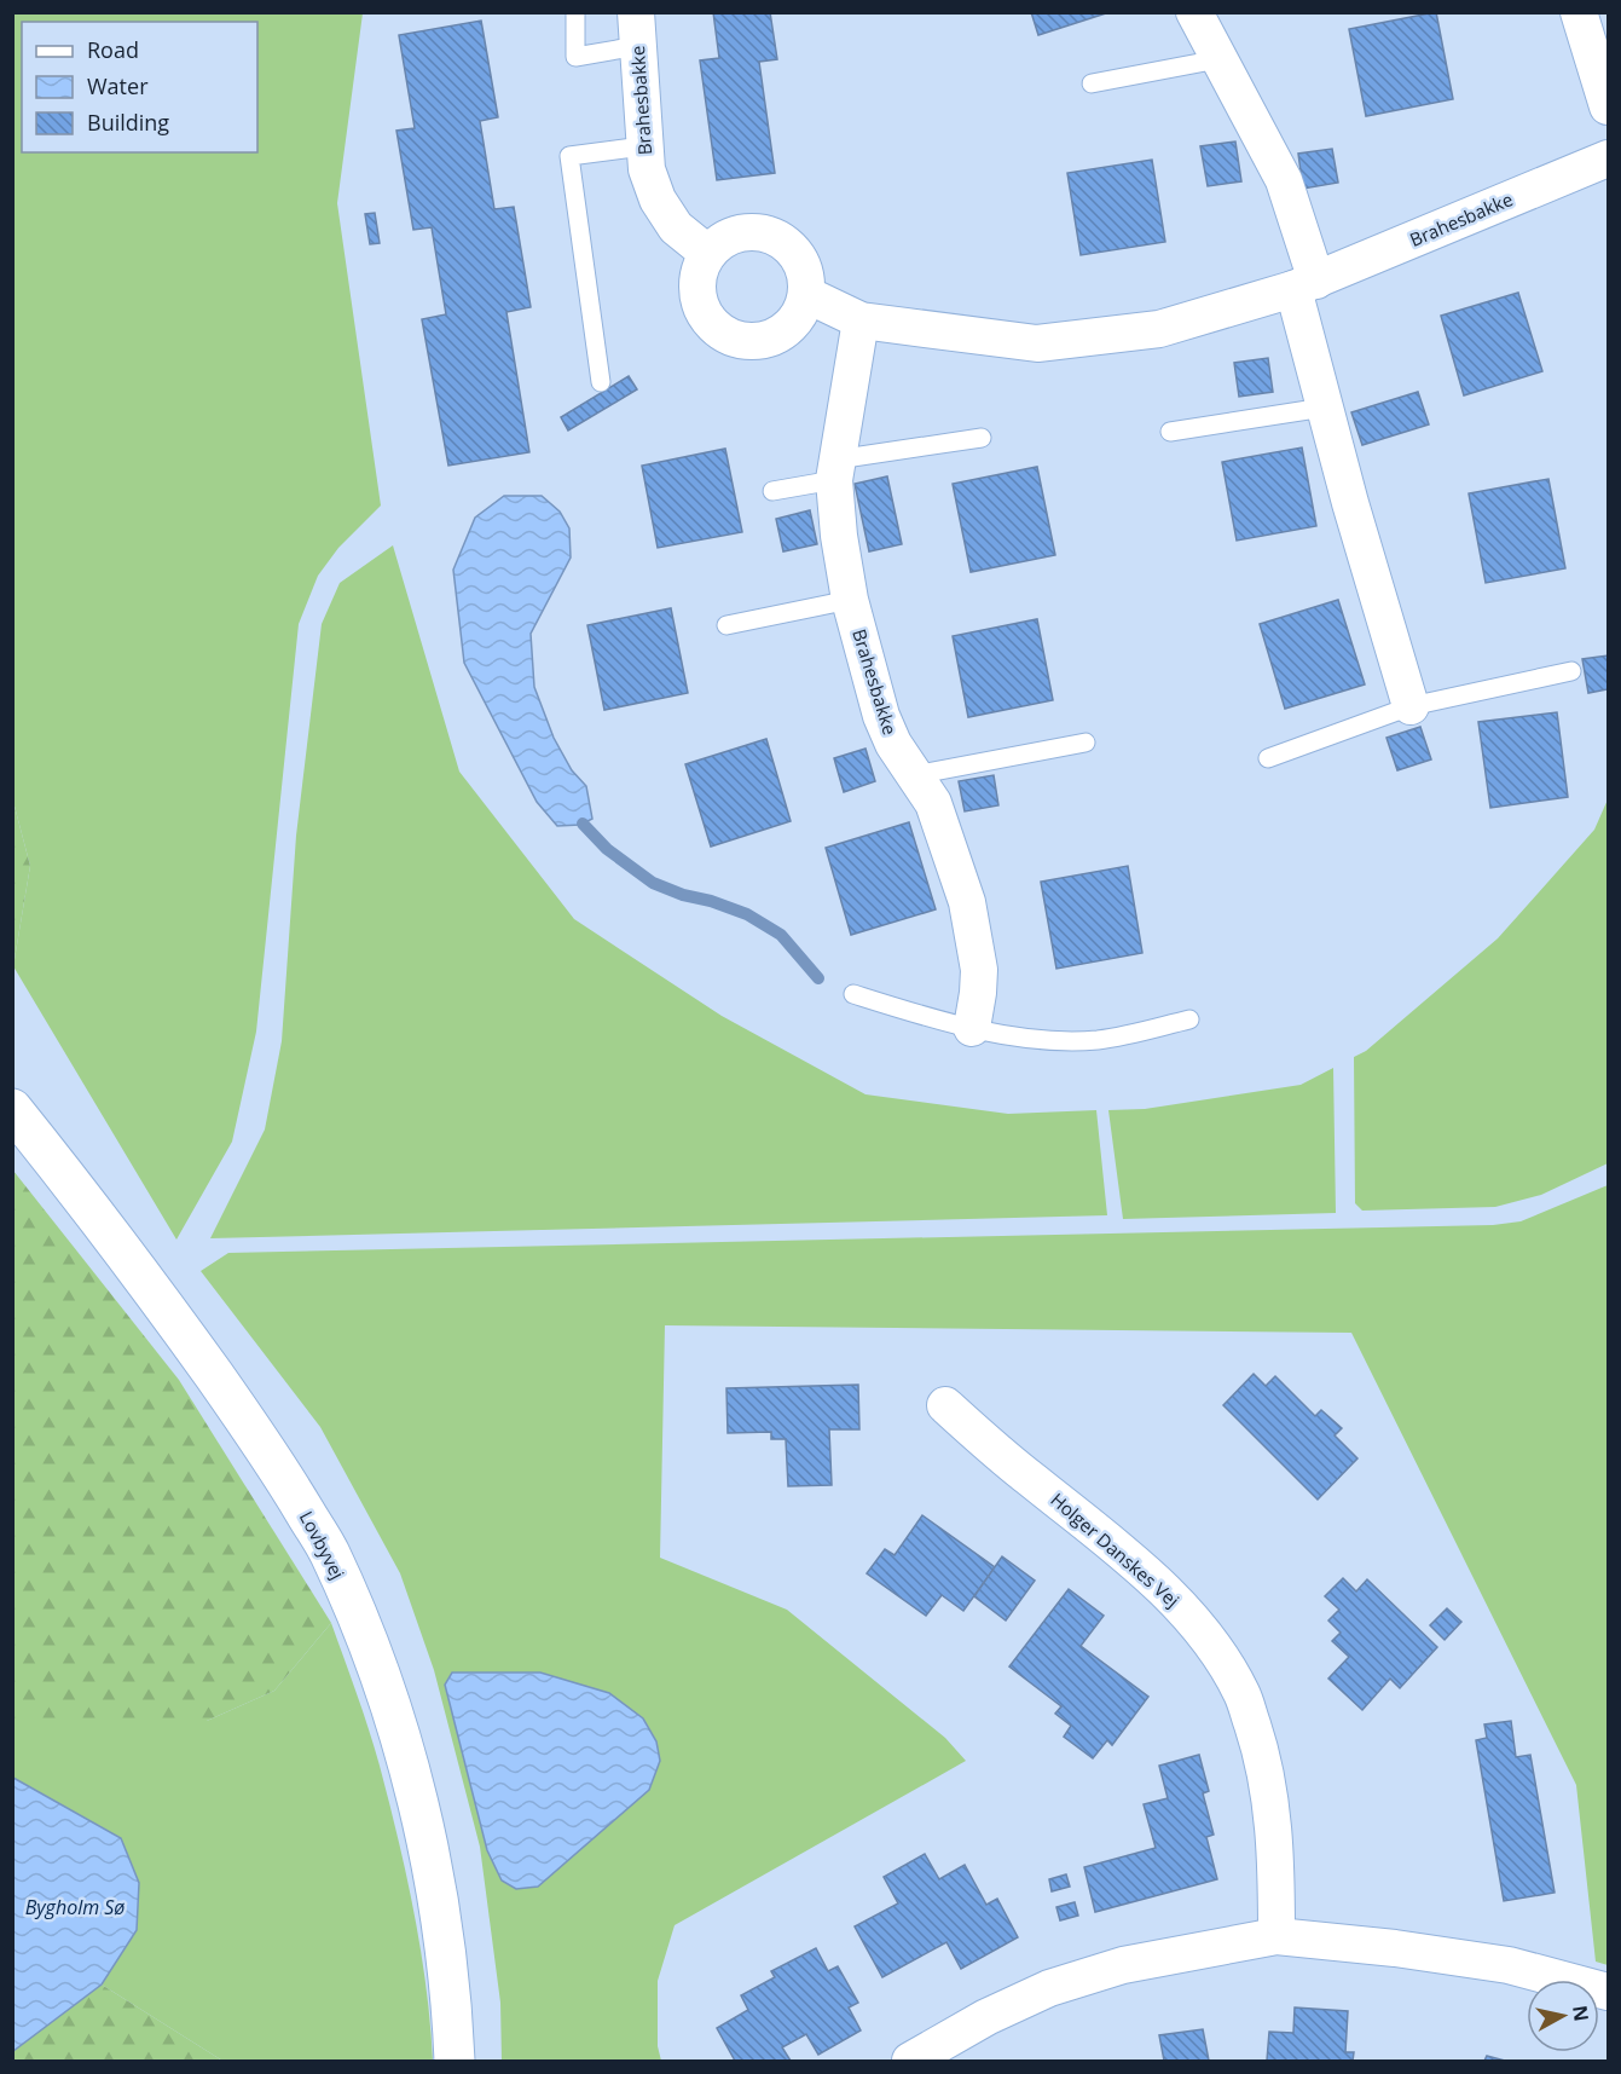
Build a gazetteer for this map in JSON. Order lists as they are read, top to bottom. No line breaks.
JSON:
{"streets":{"street":["Brahesbakke","Lovbyvej","Holger Danskes Vej"]},"water":["Bygholm Sø"],"legend":["Road","Water","Building"],"north":"right"}
